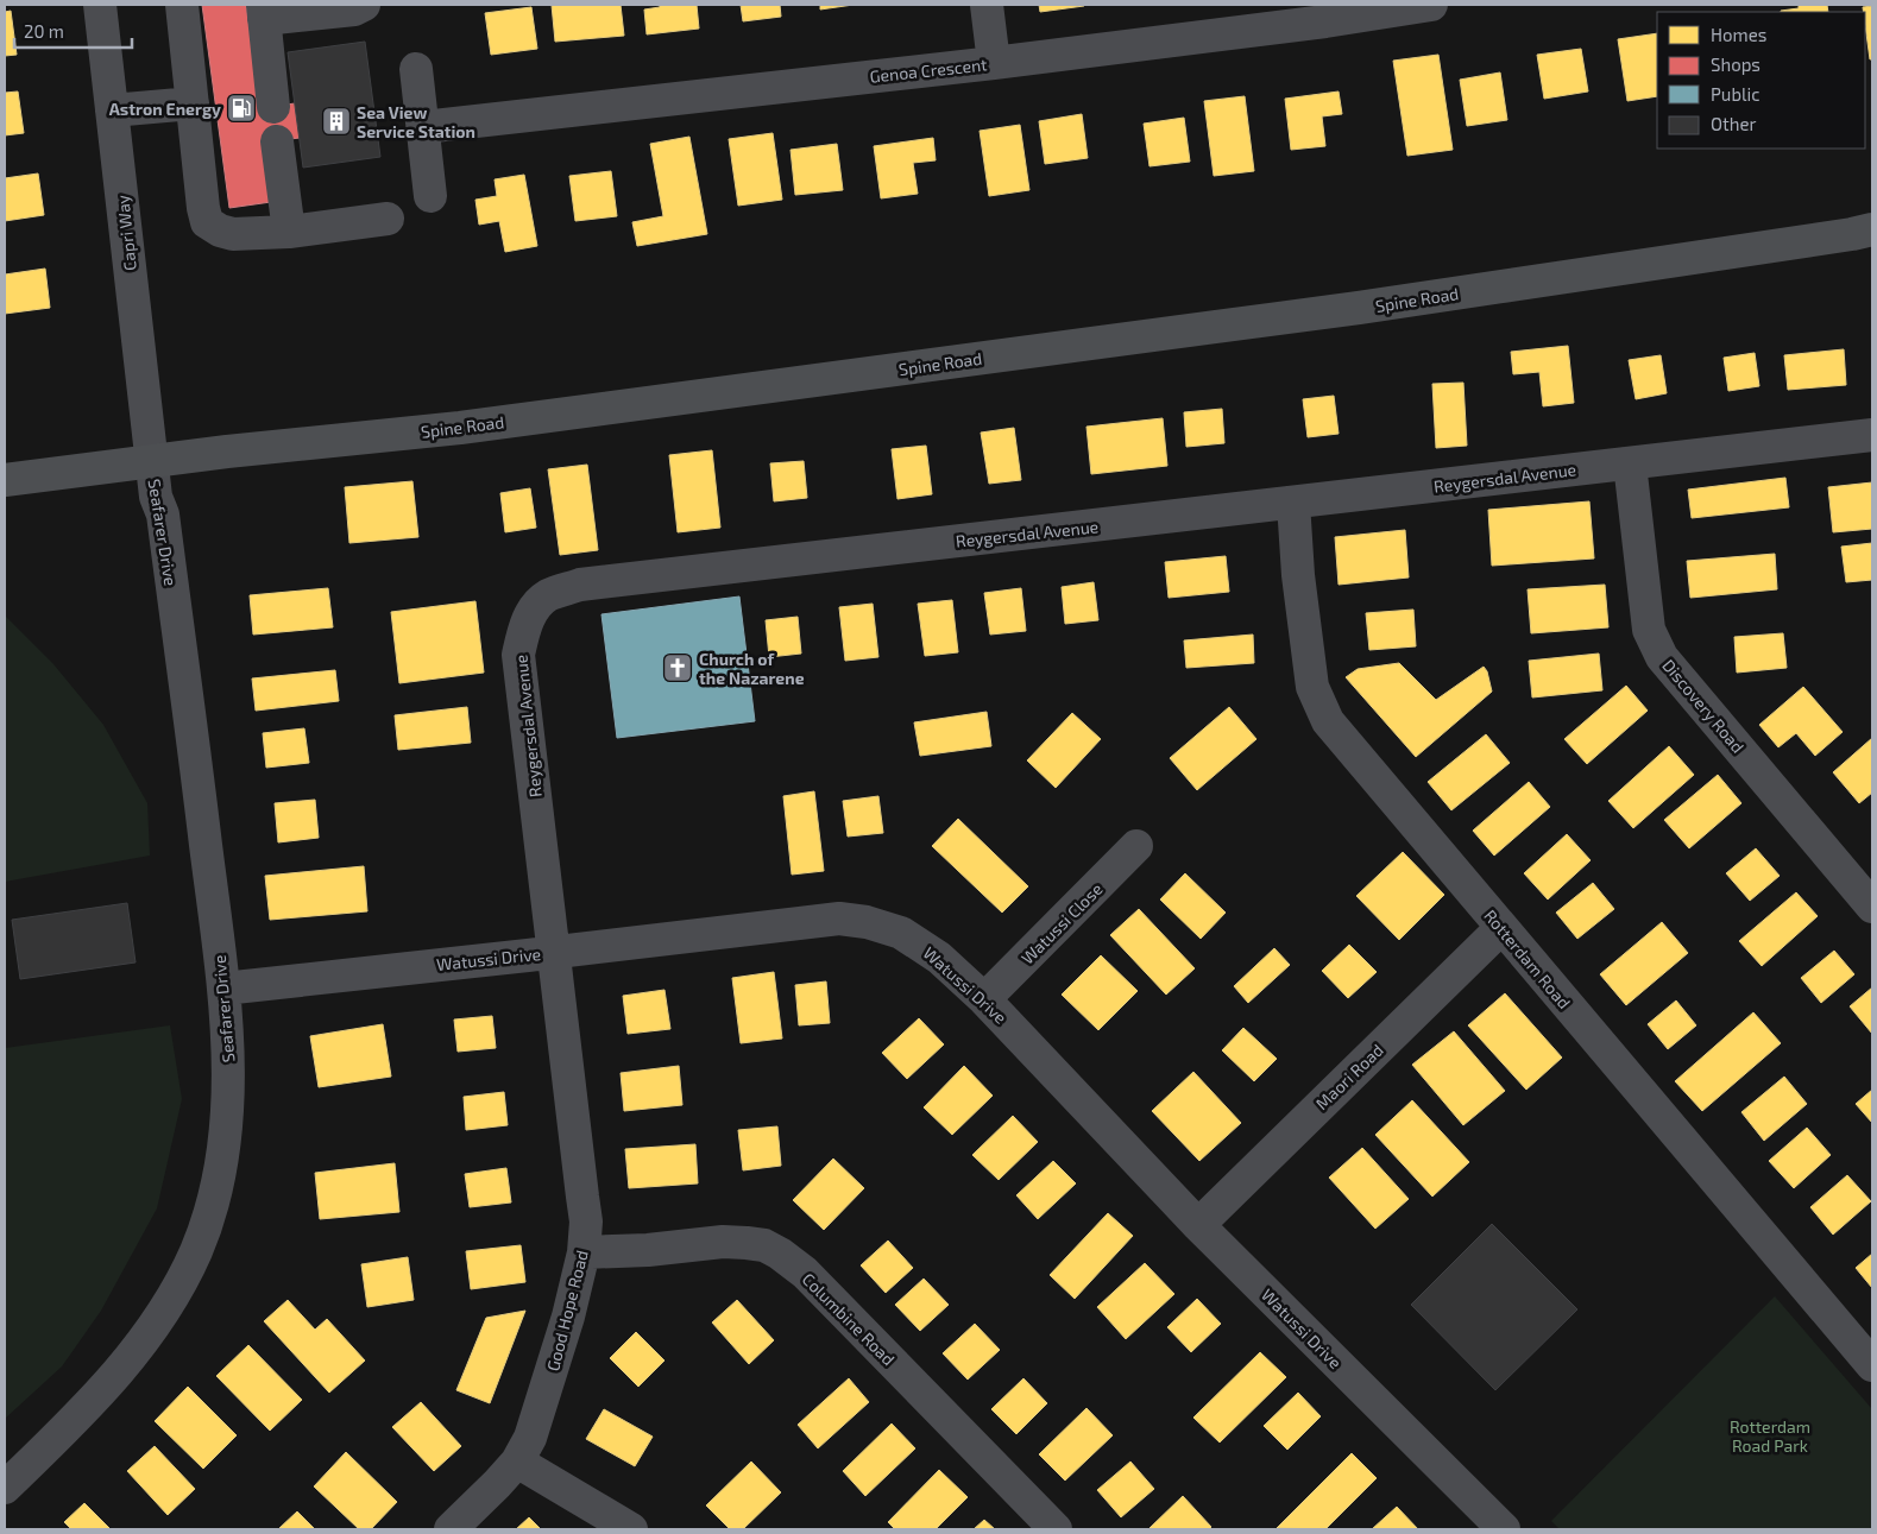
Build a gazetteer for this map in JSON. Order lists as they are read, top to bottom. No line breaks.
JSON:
{"streets":{"main road":["Spine Road"],"street":["Genoa Crescent","Capri Way","Reygersdal Avenue","Seafarer Drive","Discovery Road","Watussi Close","Watussi Drive","Rotterdam Road","Maori Road","Good Hope Road","Columbine Road"]},"crossings":[["Capri Way","Spine Road"],["Capri Way","Seafarer Drive"],["Spine Road","Seafarer Drive"],["Reygersdal Avenue","Discovery Road"],["Reygersdal Avenue","Watussi Drive"],["Reygersdal Avenue","Rotterdam Road"],["Reygersdal Avenue","Good Hope Road"],["Seafarer Drive","Watussi Drive"],["Watussi Close","Watussi Drive"],["Watussi Drive","Maori Road"],["Watussi Drive","Good Hope Road"],["Rotterdam Road","Maori Road"],["Good Hope Road","Columbine Road"]],"parks":["Rotterdam Road Park"],"places":{"fuel station":["Astron Energy"],"building":["Sea View Service Station"],"church":["Church of the Nazarene"]},"legend":["Homes","Shops","Public","Other"],"scale_bar":"20 m"}
